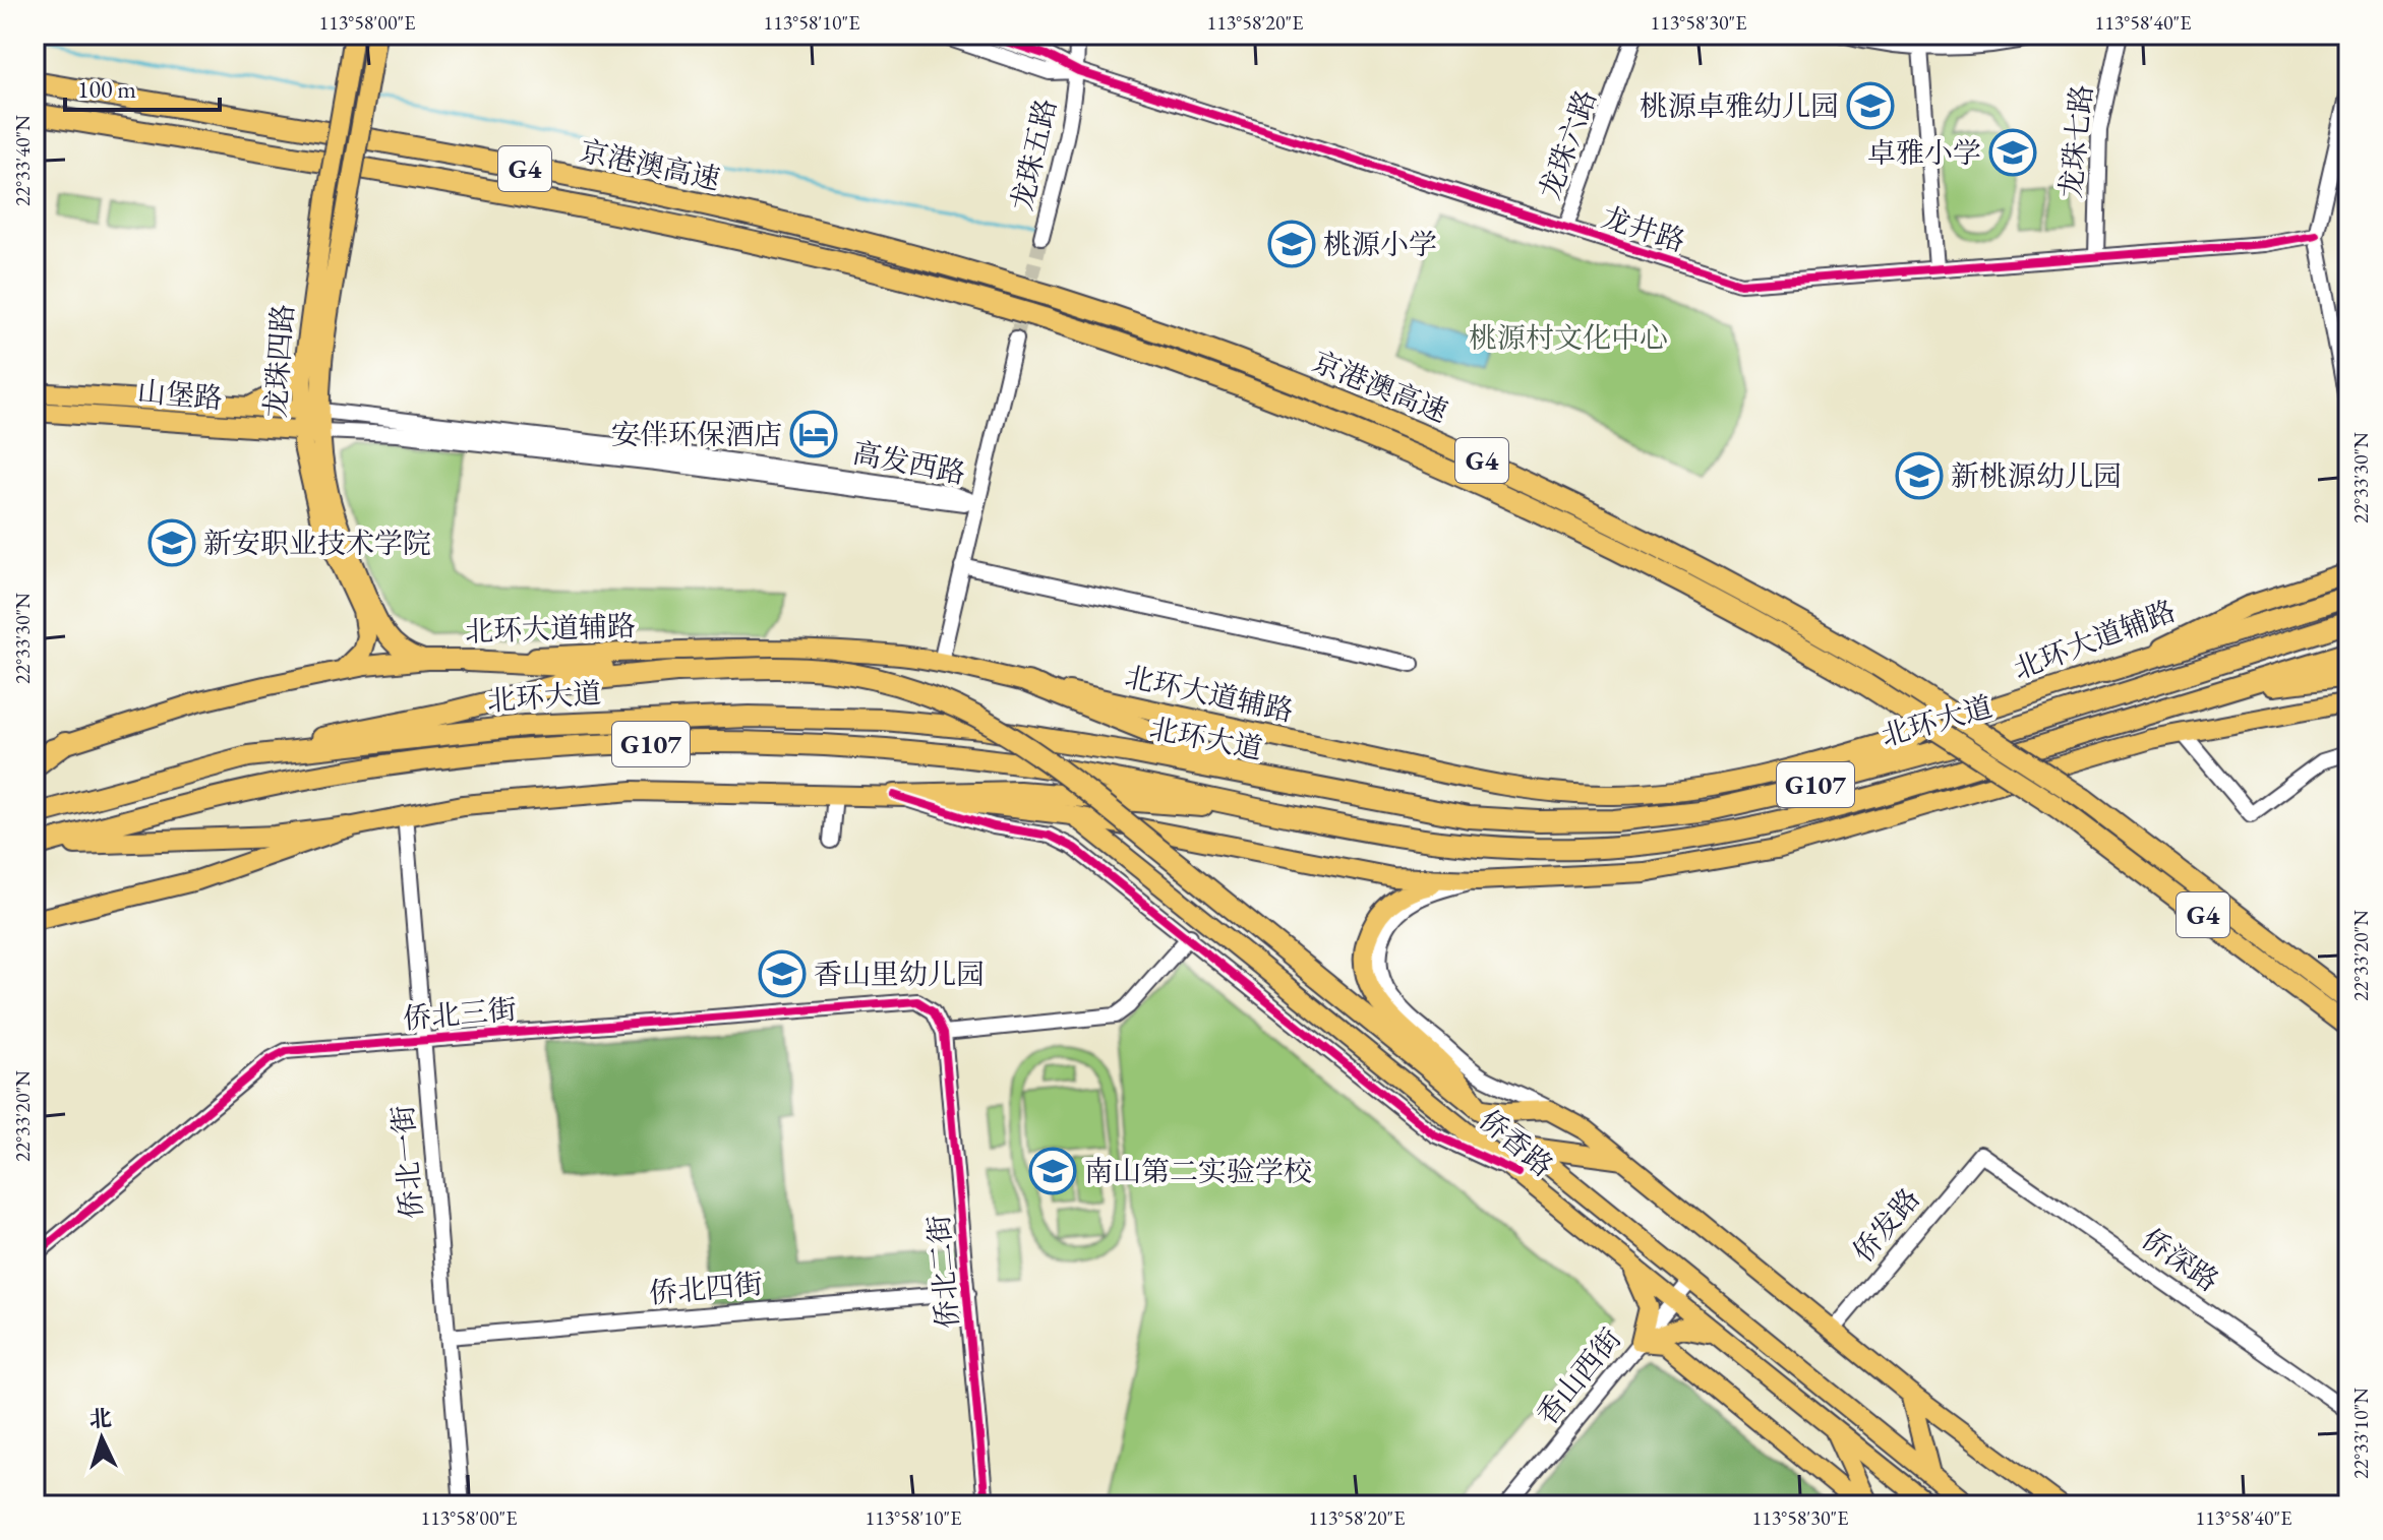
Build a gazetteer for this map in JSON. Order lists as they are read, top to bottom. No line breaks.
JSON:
{"streets":{"highway":["京港澳高速","G4","北环大道","G107"],"main road":["龙珠四路","山堡路","北环大道辅路","侨香路"],"street":["龙珠七路","龙珠六路","龙珠五路","龙井路","高发西路","侨北三街","侨北一街","侨发路","侨深路","侨北二街","侨北四街","香山西街"]},"crossings":[["龙珠七路","龙井路"],["龙珠六路","龙井路"],["龙珠五路","龙井路"],["龙珠四路","山堡路"],["龙珠四路","高发西路"],["龙珠四路","北环大道辅路"],["山堡路","高发西路"],["侨北三街","侨北一街"],["侨北三街","侨北二街"],["侨香路","香山西街"],["侨北一街","侨北四街"],["侨发路","侨深路"],["侨北二街","侨北四街"]],"parks":["桃源村文化中心"],"places":{"school or university":["桃源卓雅幼儿园","卓雅小学","桃源小学","新桃源幼儿园","新安职业技术学院","香山里幼儿园","南山第二实验学校"],"hotel":["安伴环保酒店"]},"scale_bar":"100 m","north":"top","coordinates":["113°58'00\"E","113°58'10\"E","113°58'20\"E","113°58'30\"E","113°58'40\"E","22°33'40\"N","22°33'30\"N","22°33'20\"N","22°33'10\"N"]}
